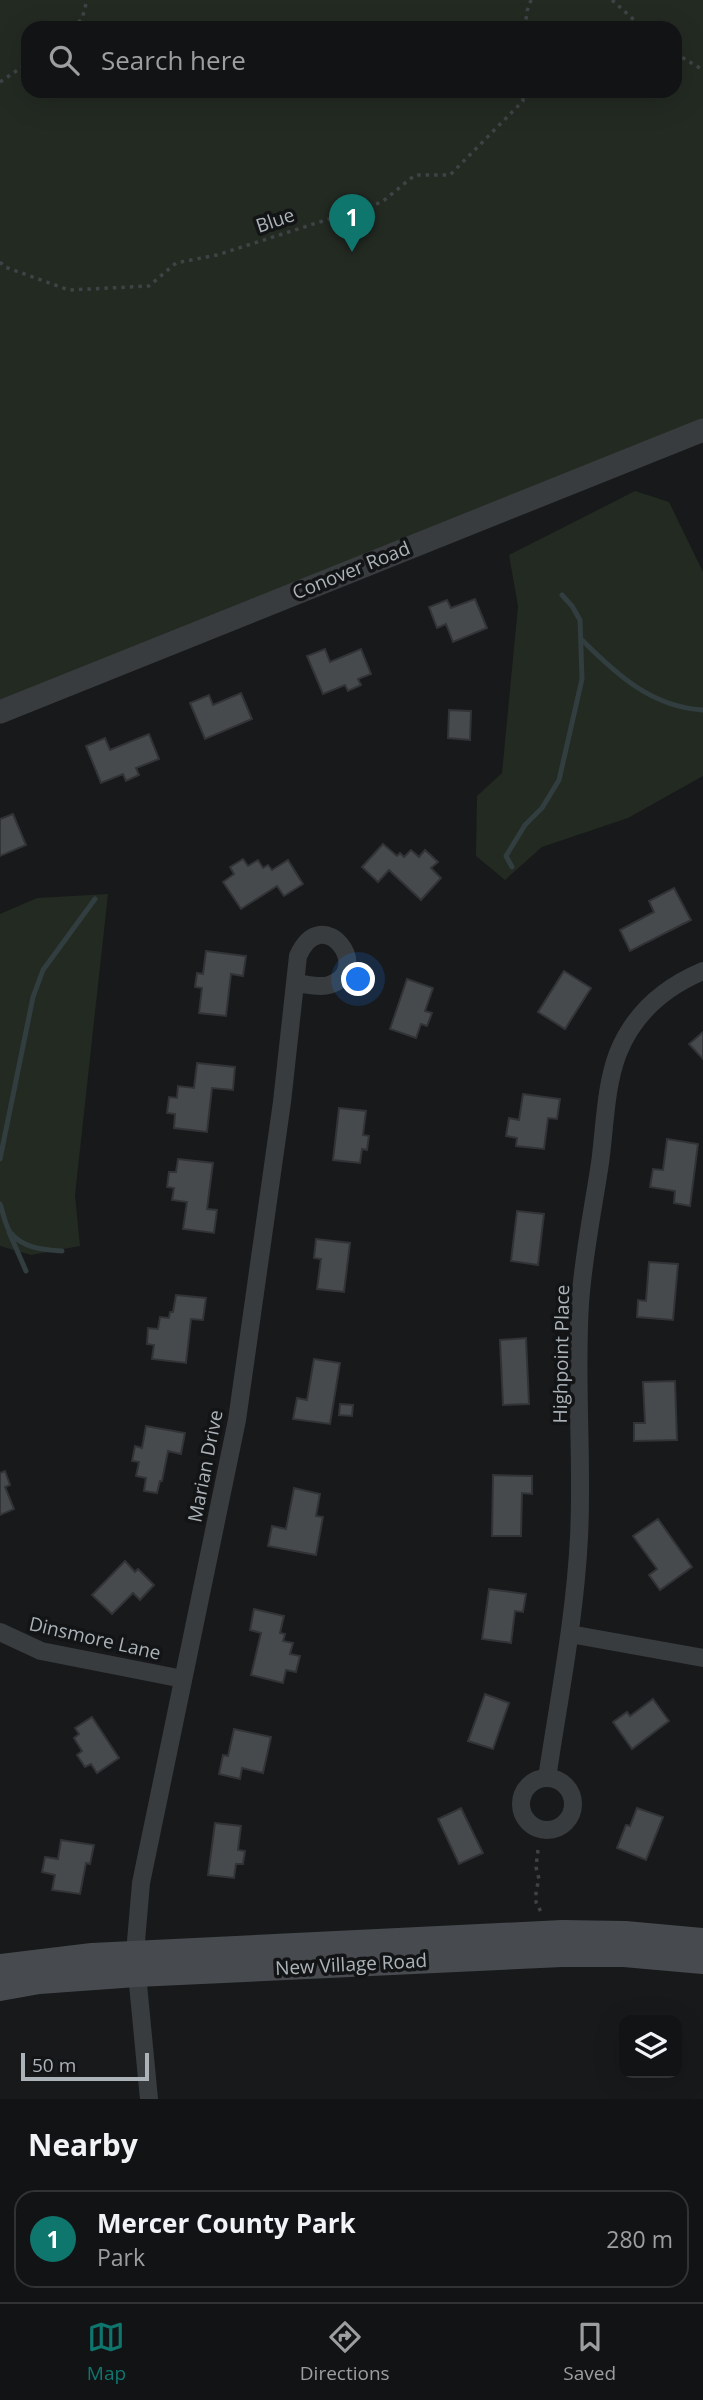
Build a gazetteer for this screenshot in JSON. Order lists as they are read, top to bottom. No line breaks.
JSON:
{"streets":{"main road":["New Village Road"],"street":["Conover Road","Highpoint Place","Marian Drive","Dinsmore Lane"],"path":["Blue"]},"crossings":[["Marian Drive","Dinsmore Lane"],["Marian Drive","New Village Road"]],"scale_bar":"50 m","page":{"search":"Search here","pins":"1","scale":"50 m","heading":"Nearby","list":[{"mark":"1","name":"Mercer County Park","note":"Park","value":"280 m"}],"nav":["Map","Directions","Saved"]}}
